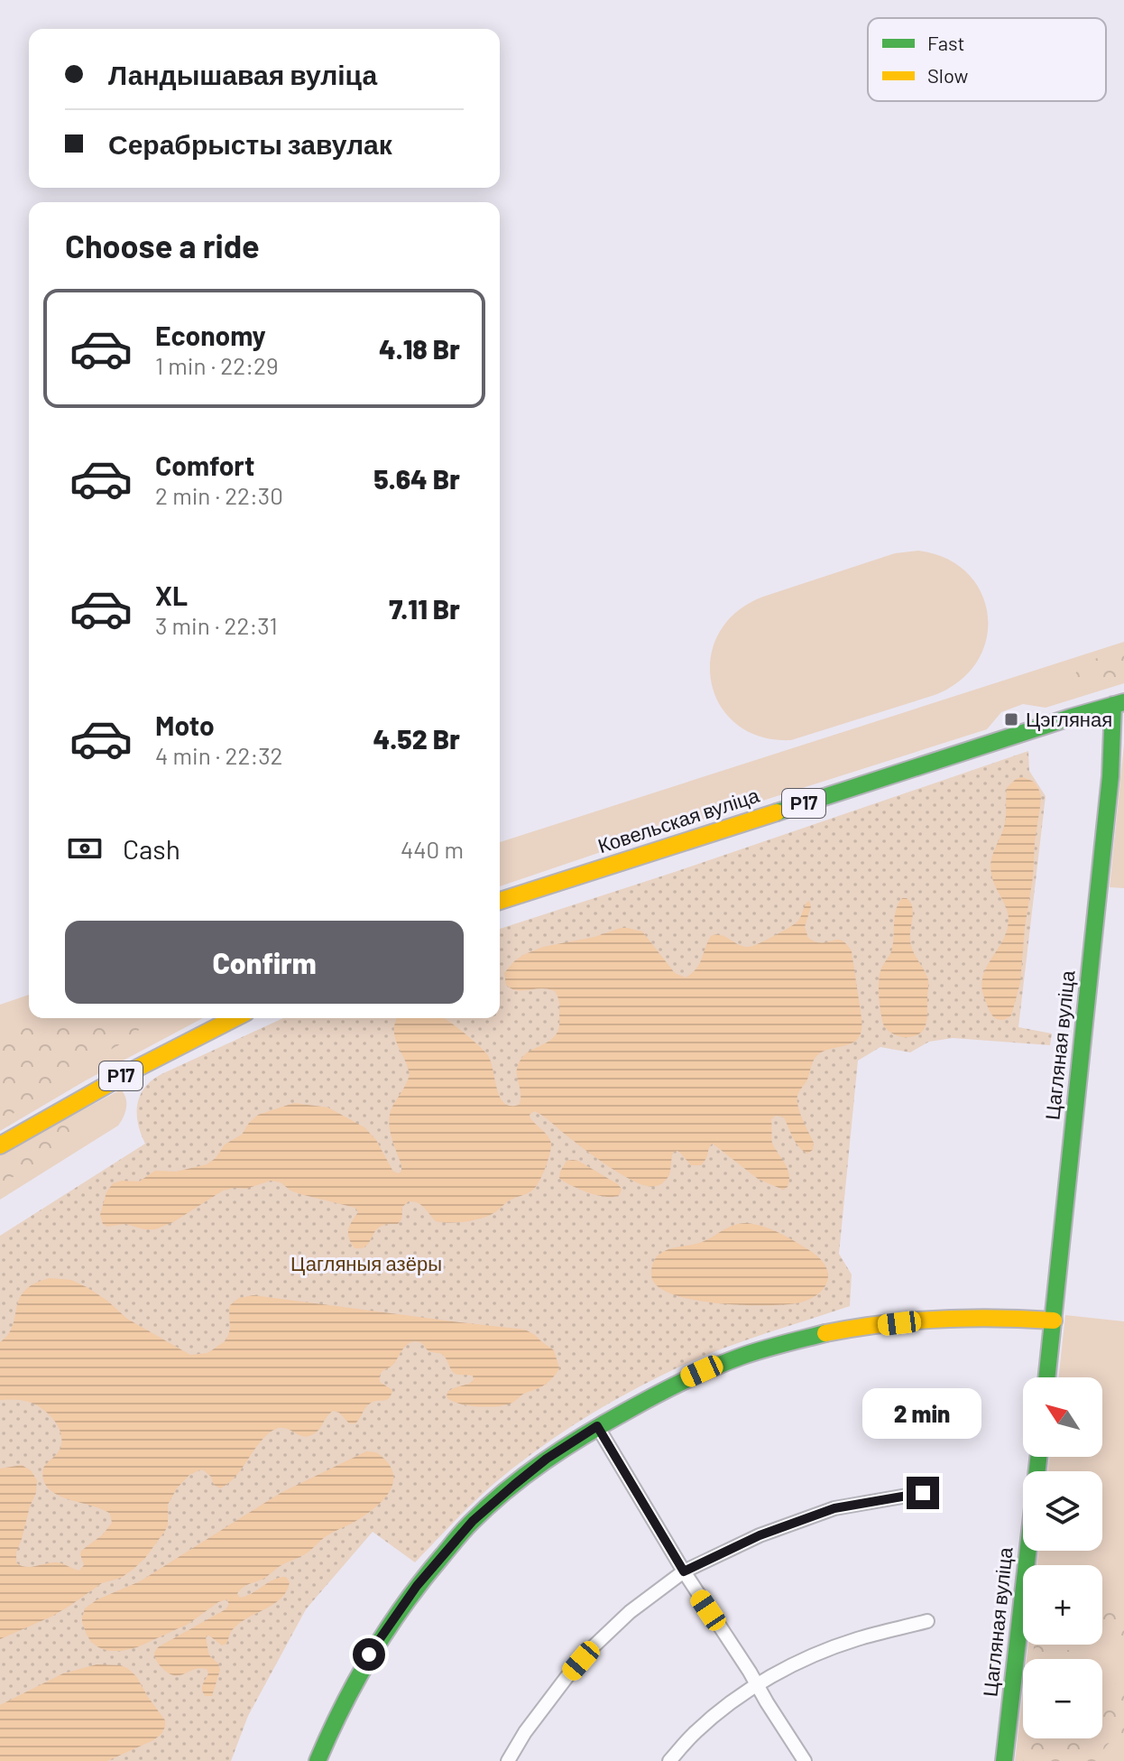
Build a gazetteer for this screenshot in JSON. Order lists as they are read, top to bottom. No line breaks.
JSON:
{"streets":{"main road":["Р17","Ковельская вуліца","Цагляная вуліца"]},"crossings":[["Ковельская вуліца","Цагляная вуліца"]],"parks":["Цагляныя азёры"],"places":{"transit":["Цэгляная"]},"legend":["Fast","Slow"],"north":"top left","page":{"banner":["Ландышавая вуліца","Серабрысты завулак"],"heading":"Choose a ride","list":[{"name":"Economy","note":"1 min · 22:29","value":"4.18 Br"},{"name":"Comfort","note":"2 min · 22:30","value":"5.64 Br"},{"name":"XL","note":"3 min · 22:31","value":"7.11 Br"},{"name":"Moto","note":"4 min · 22:32","value":"4.52 Br"}],"pay":["Cash","440 m"],"buttons":"Confirm","map_buttons":["+","−"],"bubble":"2 min"}}
